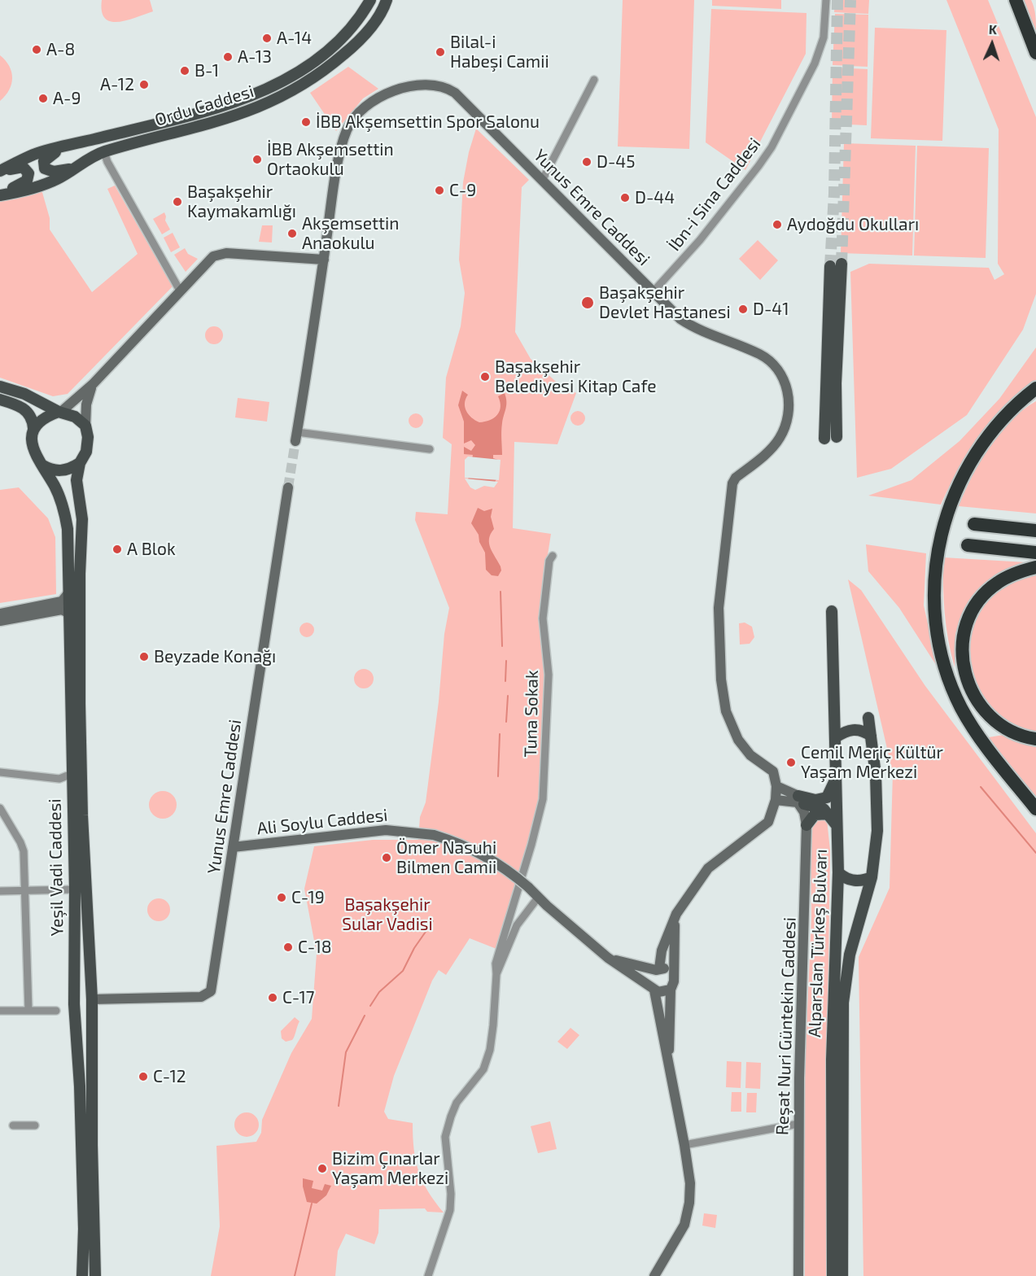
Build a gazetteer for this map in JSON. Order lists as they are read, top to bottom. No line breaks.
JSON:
{"streets":{"main road":["Ordu Caddesi","Yeşil Vadi Caddesi","Alparslan Türkeş Bulvarı"],"street":["İbn-i Sina Caddesi","Yunus Emre Caddesi","Tuna Sokak","Ali Soylu Caddesi","Reşat Nuri Güntekin Caddesi"]},"crossings":[["İbn-i Sina Caddesi","Yunus Emre Caddesi"],["Yunus Emre Caddesi","Ali Soylu Caddesi"],["Yunus Emre Caddesi","Yeşil Vadi Caddesi"]],"parks":["Başakşehir Sular Vadisi"],"places":["A-14","A-8","Bilal-i Habeşi Camii","A-13","B-1","A-12","A-9","İBB Akşemsettin Spor Salonu","İBB Akşemsettin Ortaokulu","D-45","C-9","D-44","Başakşehir Kaymakamlığı","Aydoğdu Okulları","Akşemsettin Anaokulu","Başakşehir Devlet Hastanesi","D-41","Başakşehir Belediyesi Kitap Cafe","A Blok","Beyzade Konağı","Cemil Meriç Kültür Yaşam Merkezi","Ömer Nasuhi Bilmen Camii","C-19","C-18","C-17","C-12","Bizim Çınarlar Yaşam Merkezi"],"north":"top"}
